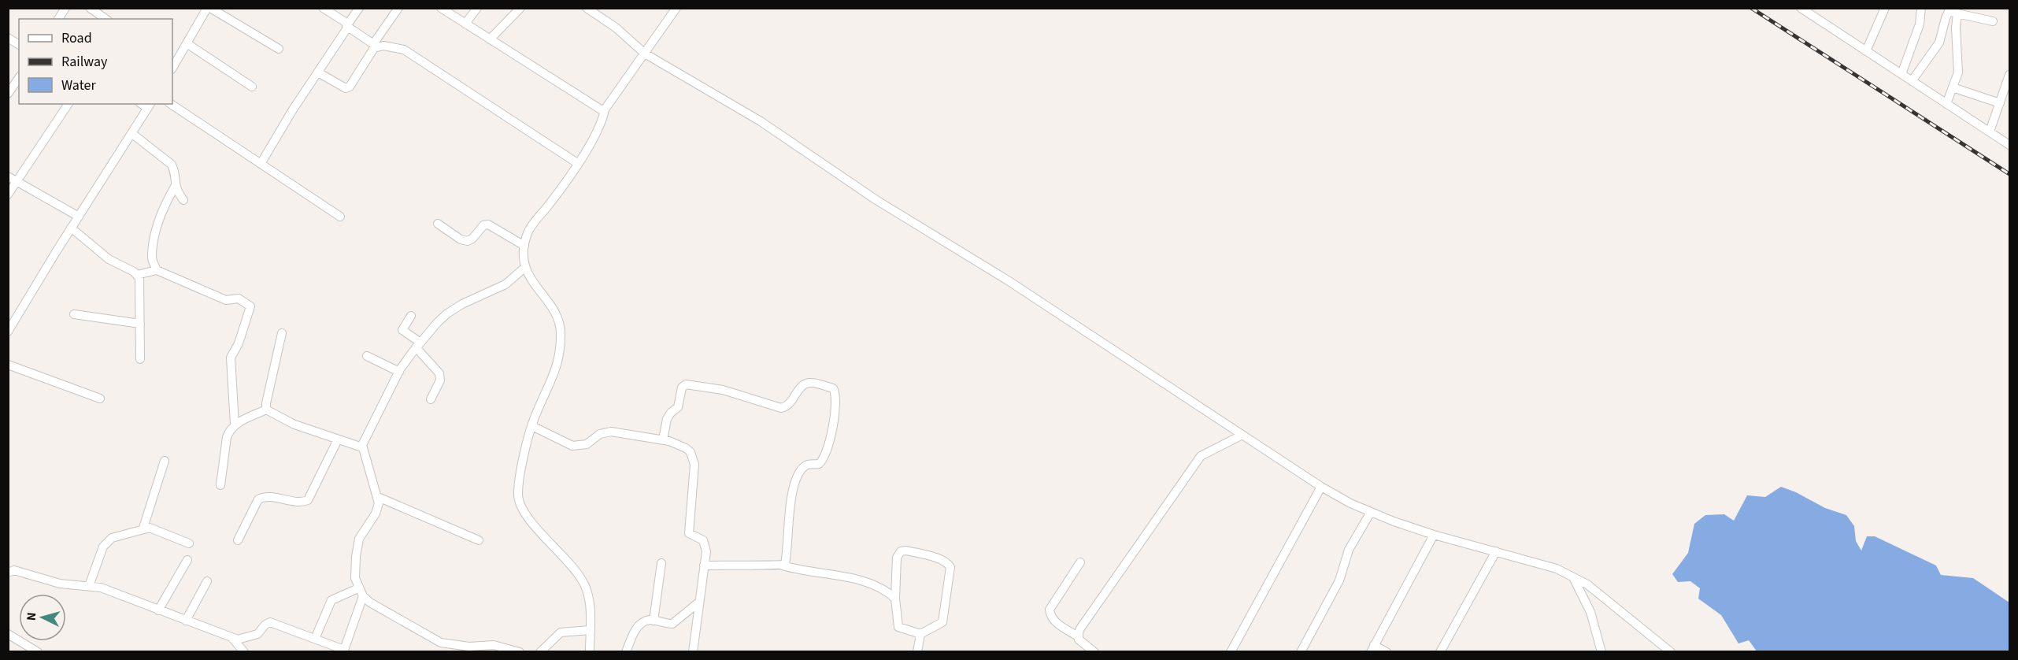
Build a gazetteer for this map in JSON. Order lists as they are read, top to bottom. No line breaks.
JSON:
{"legend":["Road","Railway","Water"],"north":"left"}
